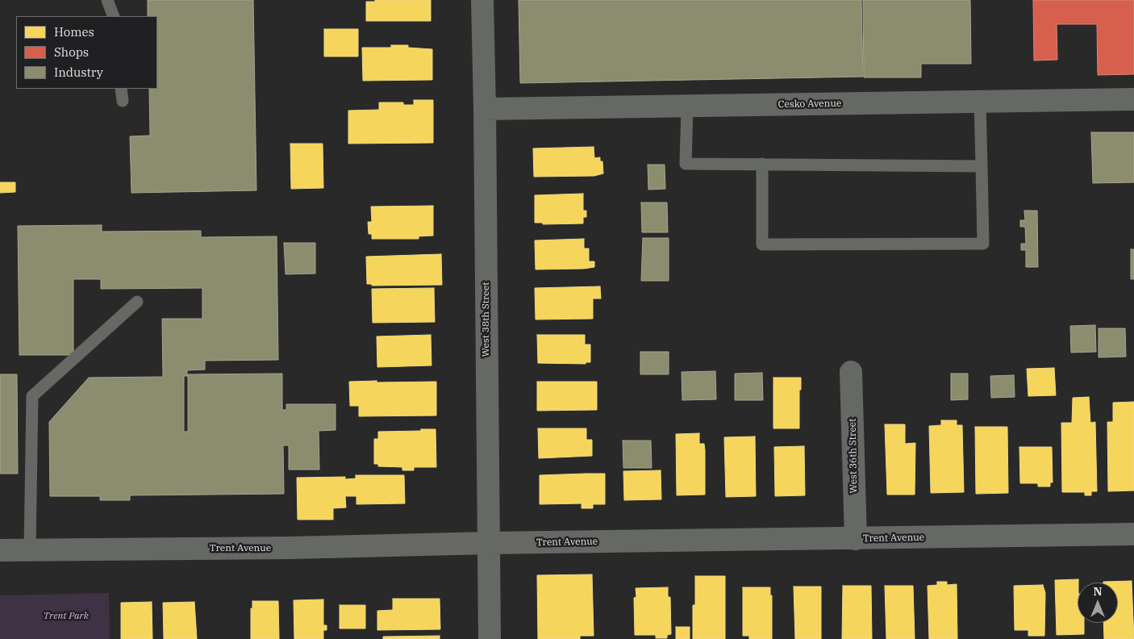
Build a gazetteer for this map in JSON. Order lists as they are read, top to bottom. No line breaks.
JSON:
{"streets":{"street":["Cesko Avenue","West 38th Street","West 36th Street","Trent Avenue"]},"crossings":[["Cesko Avenue","West 38th Street"],["West 38th Street","Trent Avenue"],["West 36th Street","Trent Avenue"]],"parks":["Trent Park"],"legend":["Homes","Shops","Industry"],"north":"top"}
